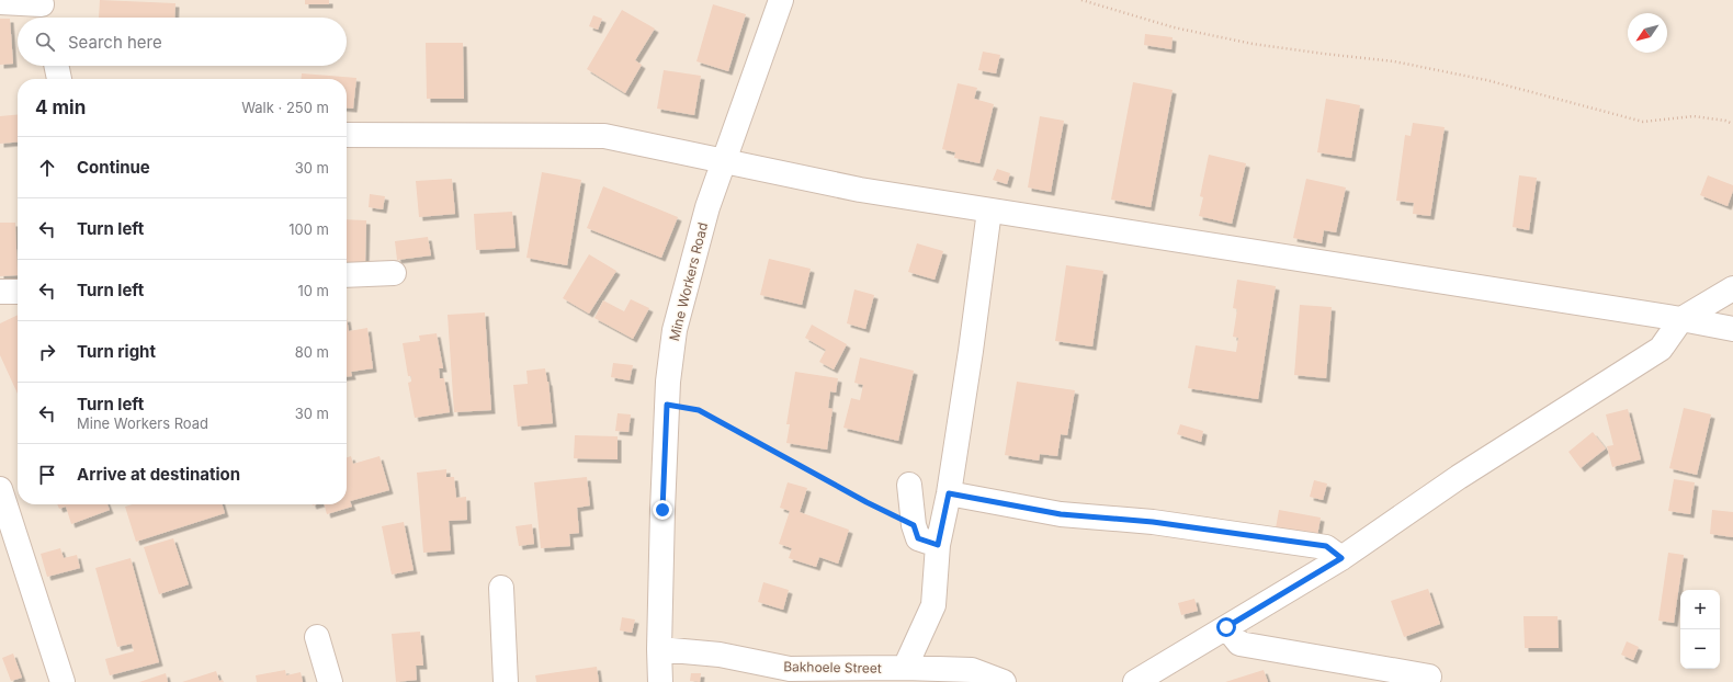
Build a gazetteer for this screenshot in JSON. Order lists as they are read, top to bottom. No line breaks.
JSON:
{"streets":{"street":["Mine Workers Road","Bakhoele Street"]},"crossings":[["Mine Workers Road","Bakhoele Street"]],"north":"bottom left","page":{"search":"Search here","heading":["4 min","Walk · 250 m"],"list":[["Continue","30 m"],["Turn left","100 m"],["Turn left","10 m"],["Turn right","80 m"],["Turn left","Mine Workers Road","30 m"],"Arrive at destination"],"map_buttons":["+","−"]}}
